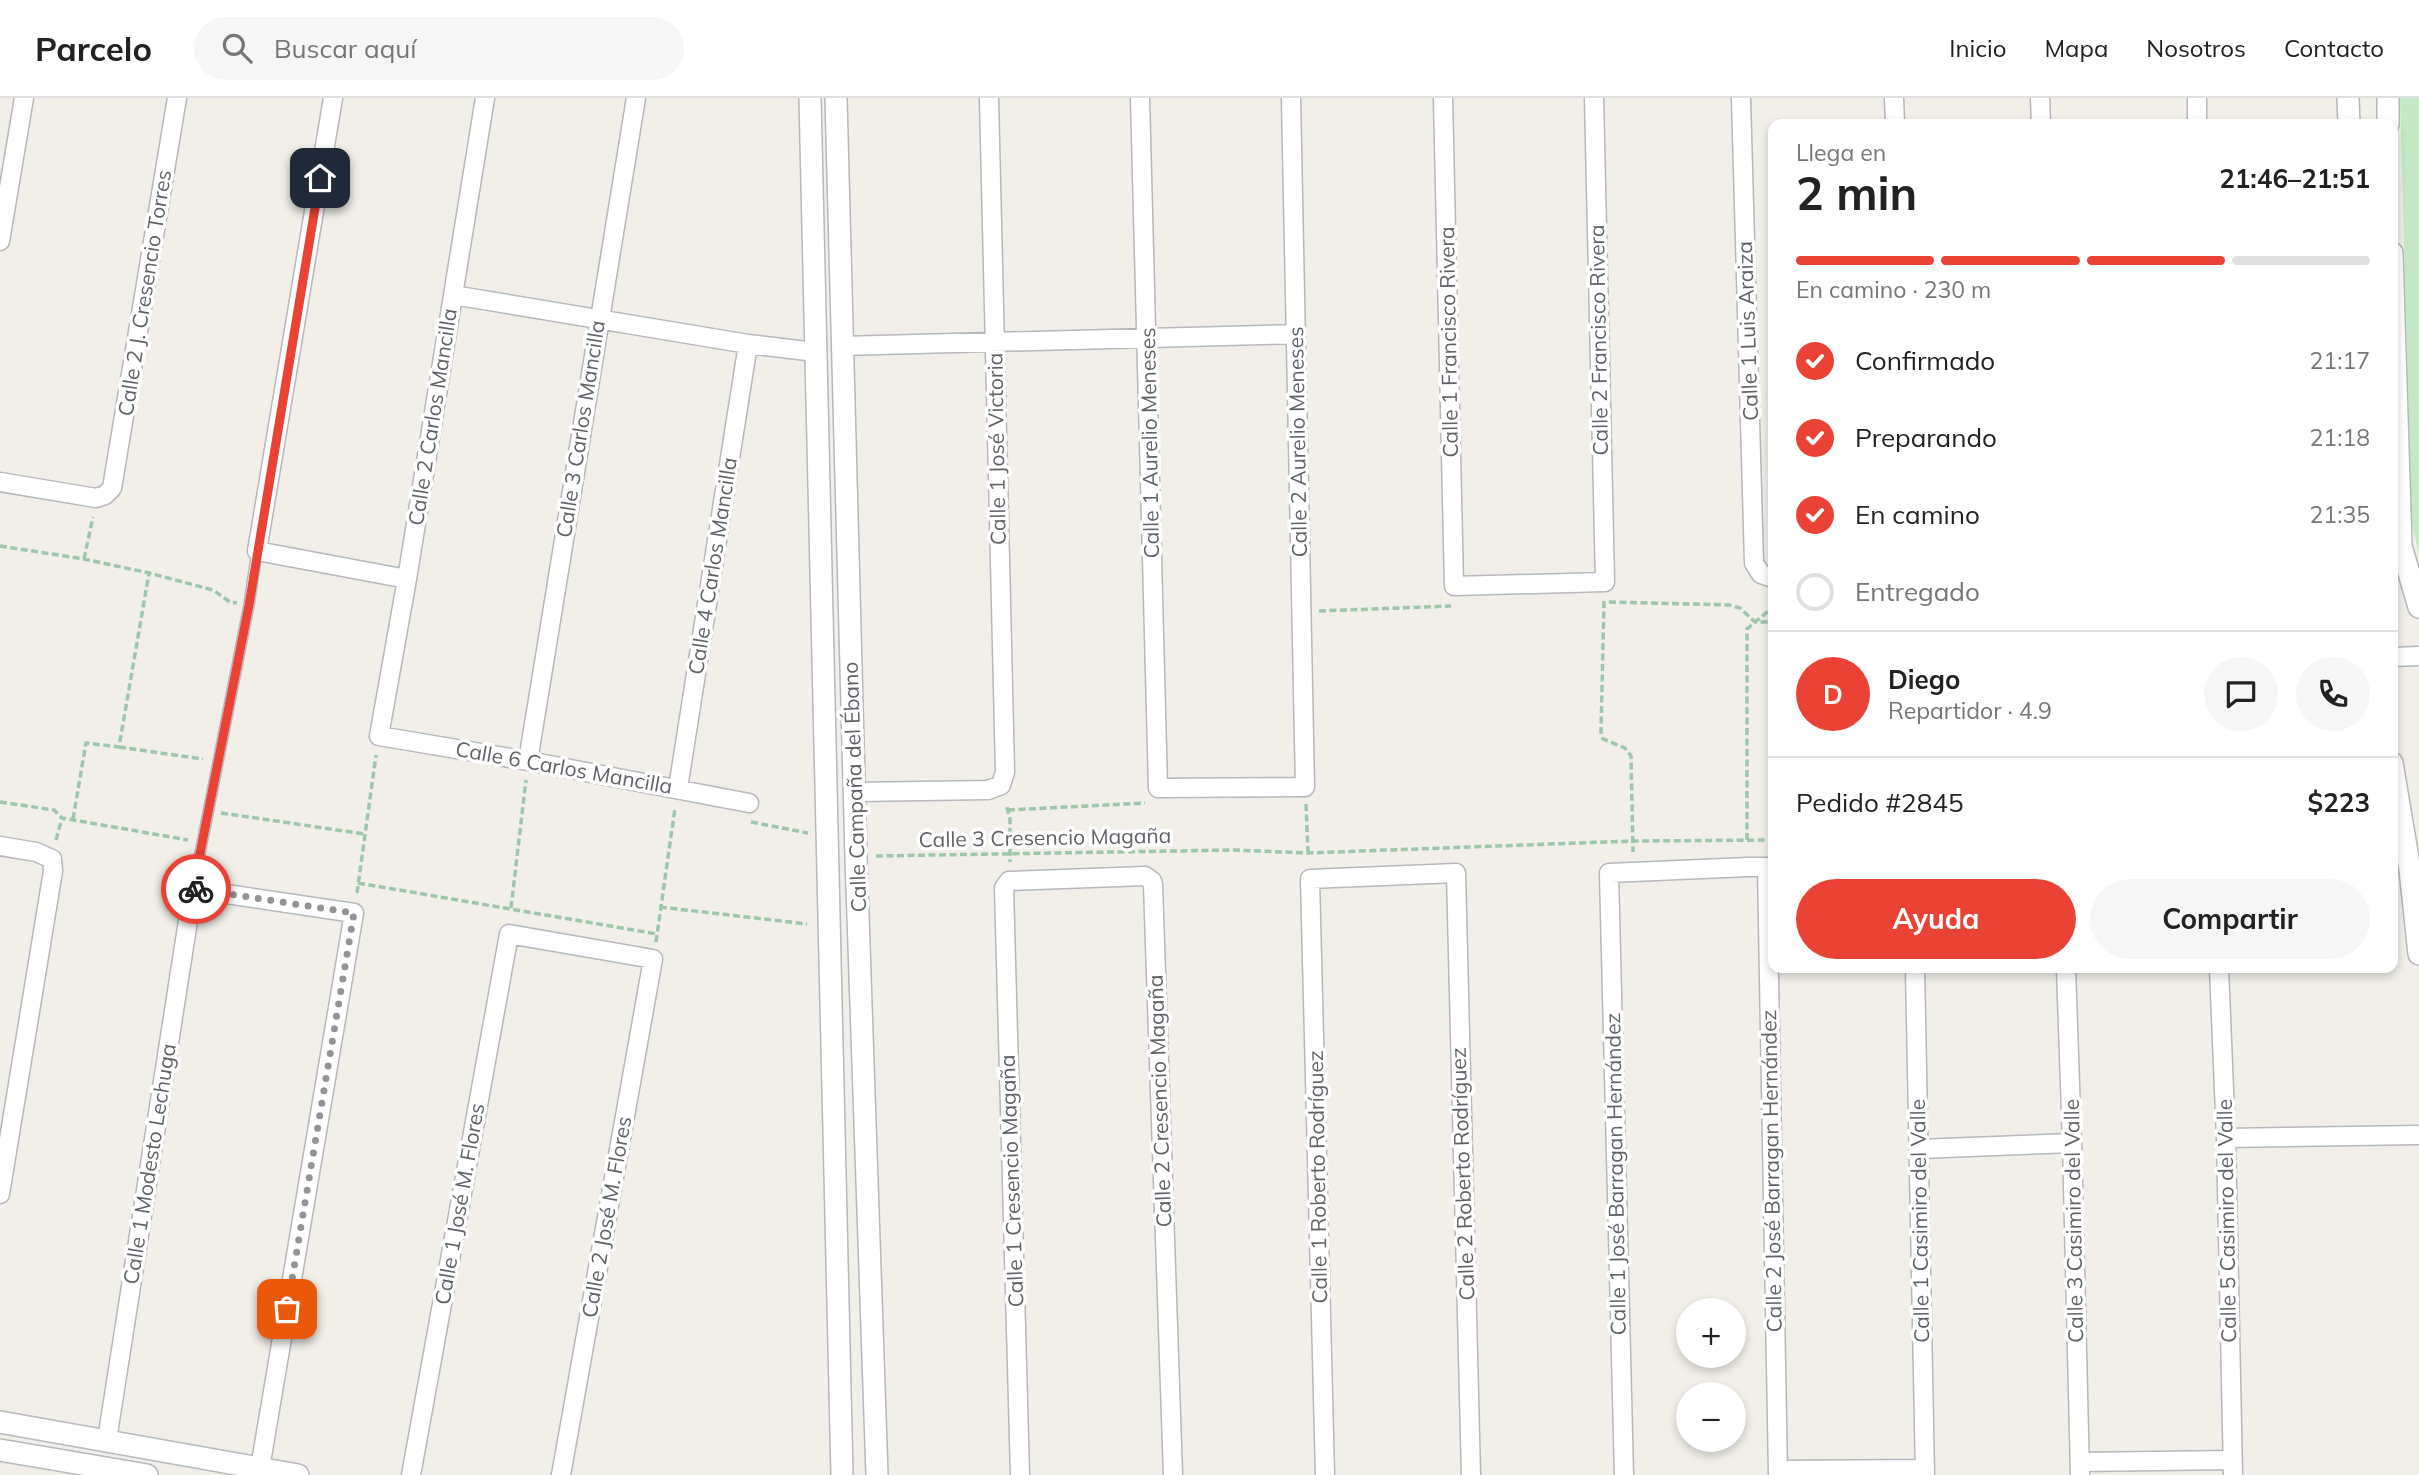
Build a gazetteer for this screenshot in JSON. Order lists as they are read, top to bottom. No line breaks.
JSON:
{"streets":{"street":["Calle 2 J. Cresencio Torres","Calle 1 Luis Araiza","Calle 2 Francisco Rivera","Calle 1 Francisco Rivera","Calle 2 Carlos Mancilla","Calle 3 Carlos Mancilla","Calle 2 Aurelio Meneses","Calle 1 Aurelio Meneses","Calle 1 José Victoria","Calle 4 Carlos Mancilla","Calle 6 Carlos Mancilla","Calle Campaña del Ébano","Calle 2 Cresencio Magaña","Calle 1 Modesto Lechuga","Calle 2 José Barragan Hernández","Calle 2 Roberto Rodríguez","Calle 1 José Barragan Hernández","Calle 1 Roberto Rodríguez","Calle 1 Cresencio Magaña","Calle 1 José M. Flores","Calle 2 José M. Flores","Calle 1 Casimiro del Valle","Calle 3 Casimiro del Valle","Calle 5 Casimiro del Valle"],"path":["Calle 3 Cresencio Magaña"]},"crossings":[["Calle 2 Francisco Rivera","Calle 1 Francisco Rivera"],["Calle 2 Carlos Mancilla","Calle 6 Carlos Mancilla"],["Calle 3 Carlos Mancilla","Calle 6 Carlos Mancilla"],["Calle 4 Carlos Mancilla","Calle 6 Carlos Mancilla"],["Calle Campaña del Ébano","Calle 3 Cresencio Magaña"],["Calle 2 Cresencio Magaña","Calle 1 Cresencio Magaña"],["Calle 2 José Barragan Hernández","Calle 1 José Barragan Hernández"],["Calle 2 Roberto Rodríguez","Calle 1 Roberto Rodríguez"]],"page":{"header":"Parcelo","search":"Buscar aquí","nav":["Inicio","Mapa","Nosotros","Contacto"],"heading":["2 min","Llega en","21:46–21:51"],"panel":["Diego","Repartidor · 4.9","Pedido #2845","$223"],"bar":"En camino · 230 m","list":[["Confirmado","21:17"],["Preparando","21:18"],["En camino","21:35"],"Entregado"],"round":"D","buttons":["Ayuda","Compartir"],"map_buttons":["+","−"]}}
